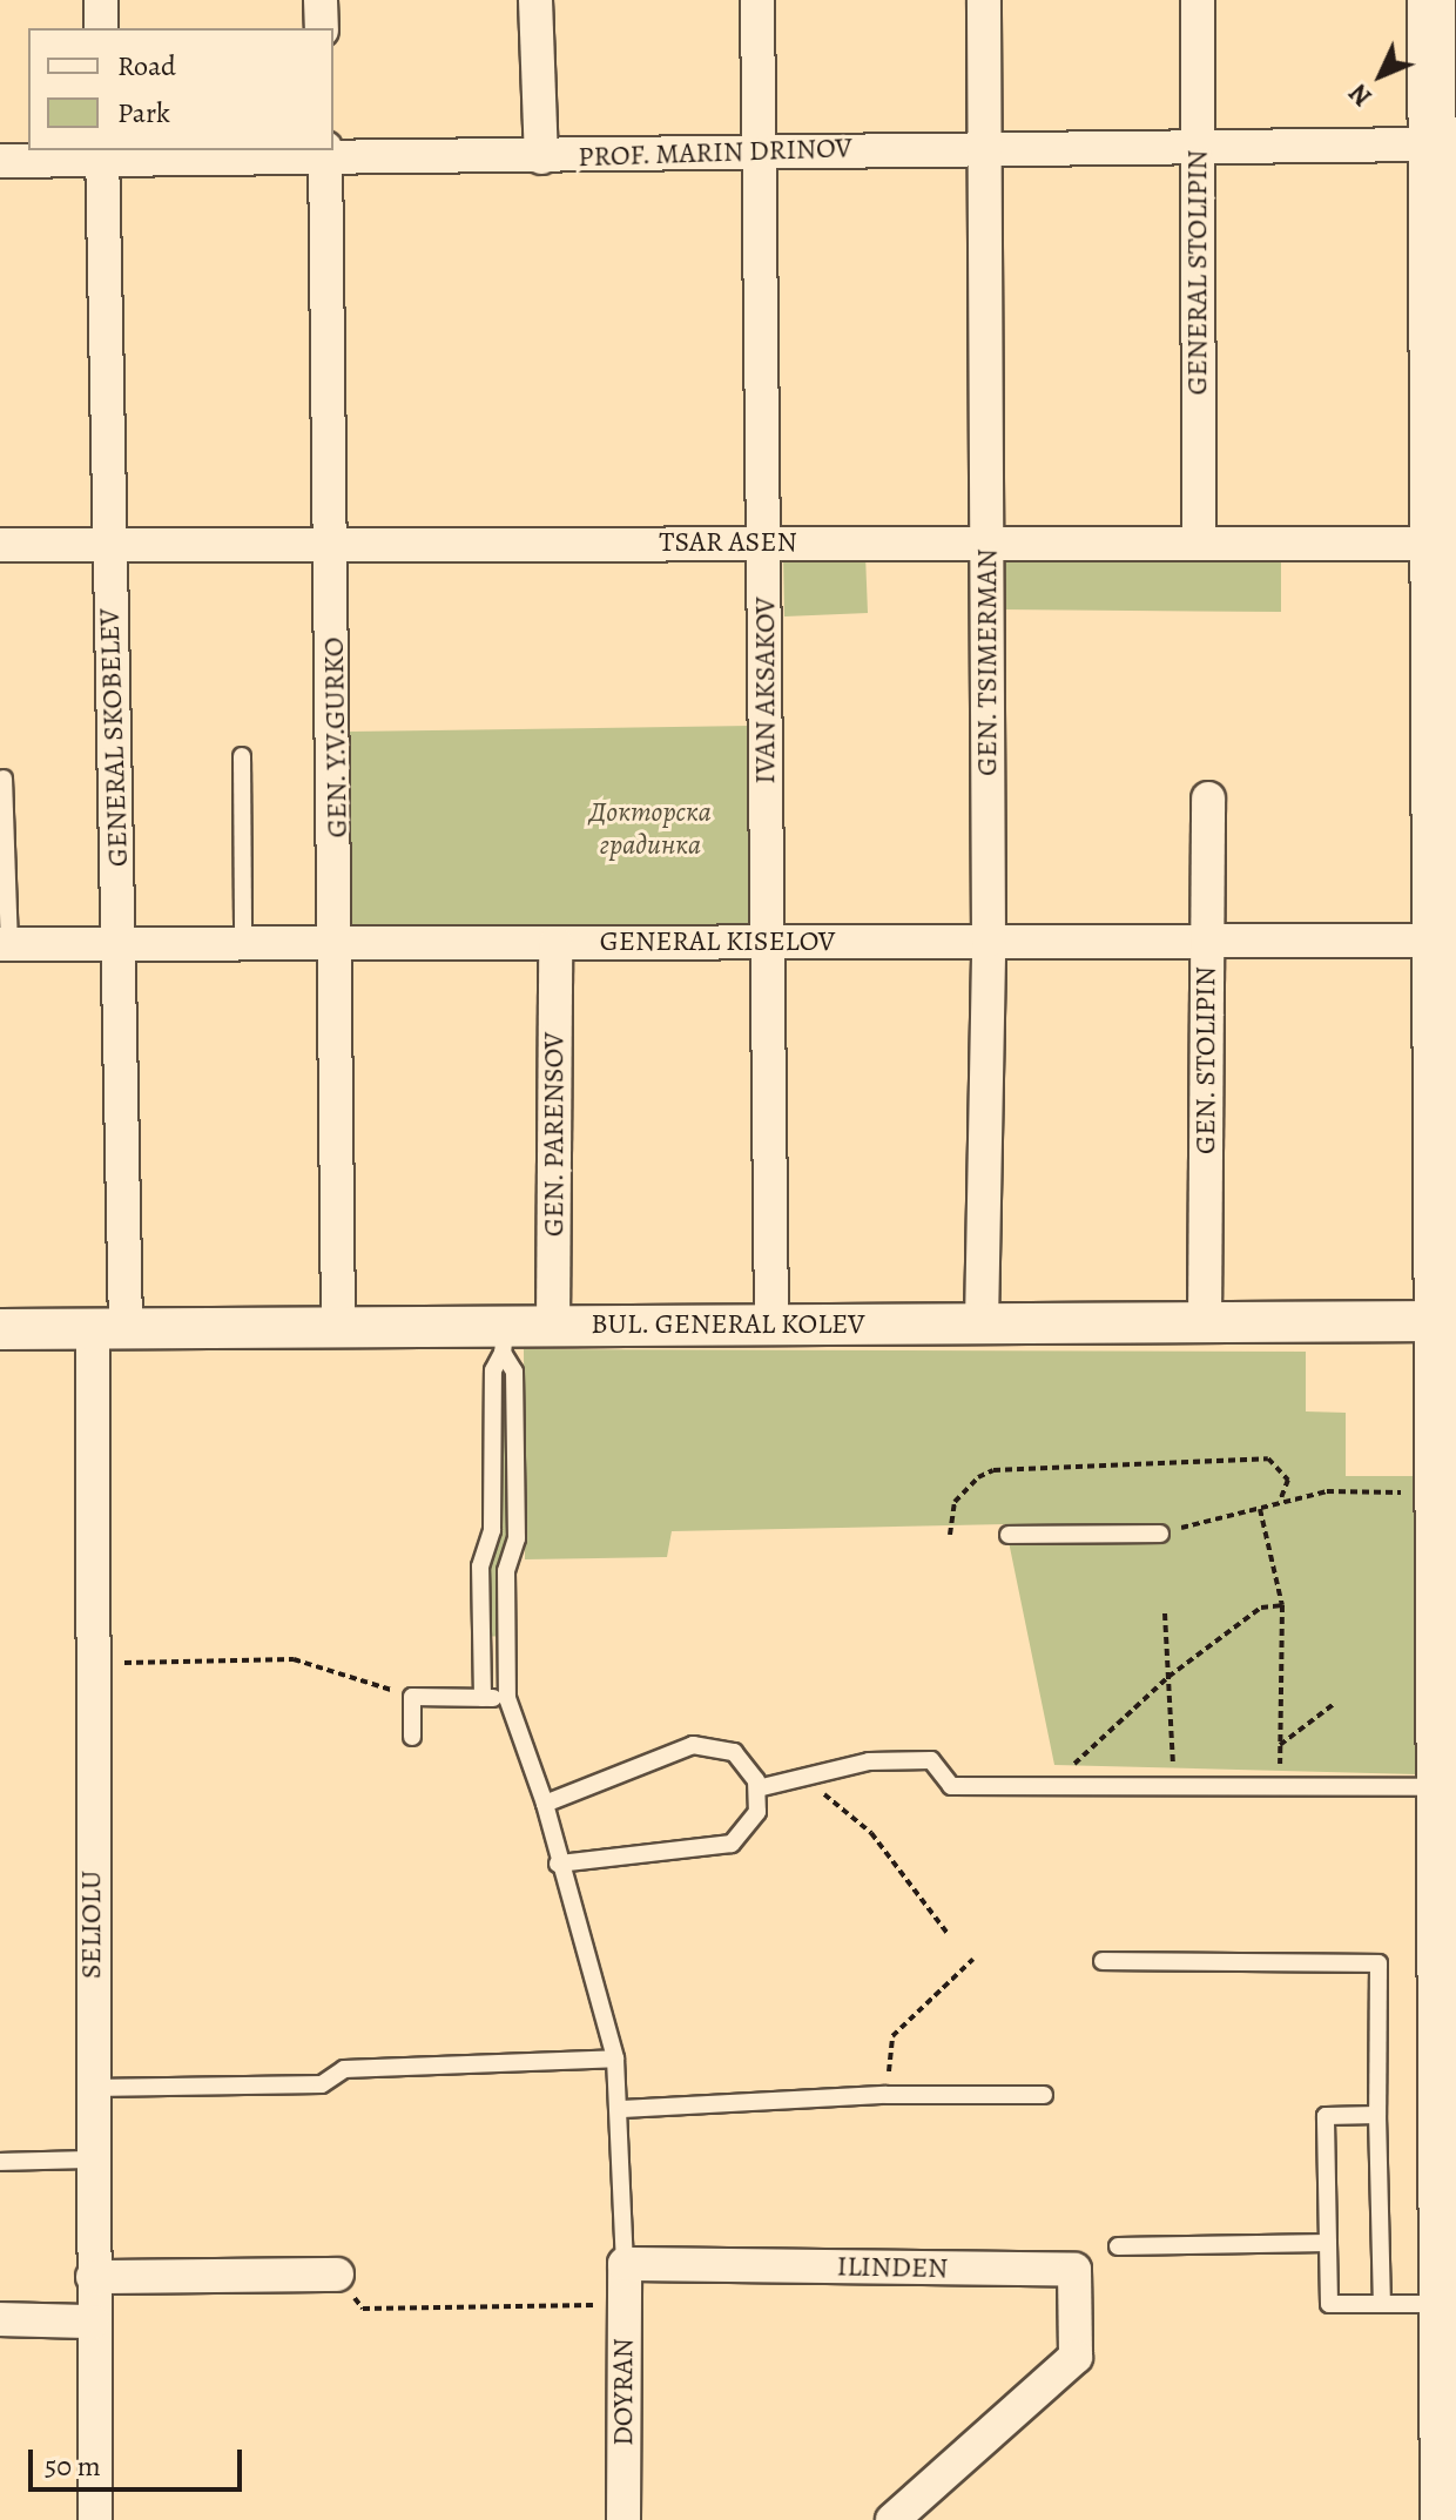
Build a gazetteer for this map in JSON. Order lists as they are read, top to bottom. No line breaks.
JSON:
{"streets":{"street":["PROF. MARIN DRINOV","GENERAL STOLIPIN","TSAR ASEN","GEN. TSIMERMAN","IVAN AKSAKOV","GENERAL SKOBELEV","GEN. Y.V.GURKO","GENERAL KISELOV","GEN. STOLIPIN","GEN. PARENSOV","BUL. GENERAL KOLEV","SELIOLU","ILINDEN","DOYRAN"]},"crossings":[["PROF. MARIN DRINOV","GENERAL STOLIPIN"],["PROF. MARIN DRINOV","GEN. TSIMERMAN"],["PROF. MARIN DRINOV","IVAN AKSAKOV"],["PROF. MARIN DRINOV","GENERAL SKOBELEV"],["PROF. MARIN DRINOV","GEN. Y.V.GURKO"],["GENERAL STOLIPIN","TSAR ASEN"],["TSAR ASEN","GEN. TSIMERMAN"],["TSAR ASEN","IVAN AKSAKOV"],["TSAR ASEN","GENERAL SKOBELEV"],["TSAR ASEN","GEN. Y.V.GURKO"],["GEN. TSIMERMAN","GENERAL KISELOV"],["GEN. TSIMERMAN","BUL. GENERAL KOLEV"],["IVAN AKSAKOV","GENERAL KISELOV"],["IVAN AKSAKOV","BUL. GENERAL KOLEV"],["GENERAL SKOBELEV","GENERAL KISELOV"],["GENERAL SKOBELEV","BUL. GENERAL KOLEV"],["GENERAL SKOBELEV","SELIOLU"],["GEN. Y.V.GURKO","GENERAL KISELOV"],["GEN. Y.V.GURKO","BUL. GENERAL KOLEV"],["GENERAL KISELOV","GEN. STOLIPIN"],["GENERAL KISELOV","GEN. PARENSOV"],["GEN. STOLIPIN","BUL. GENERAL KOLEV"],["GEN. PARENSOV","BUL. GENERAL KOLEV"],["BUL. GENERAL KOLEV","SELIOLU"],["ILINDEN","DOYRAN"]],"parks":["Докторска градинка"],"legend":["Road","Park"],"scale_bar":"50 m","north":"bottom left"}
